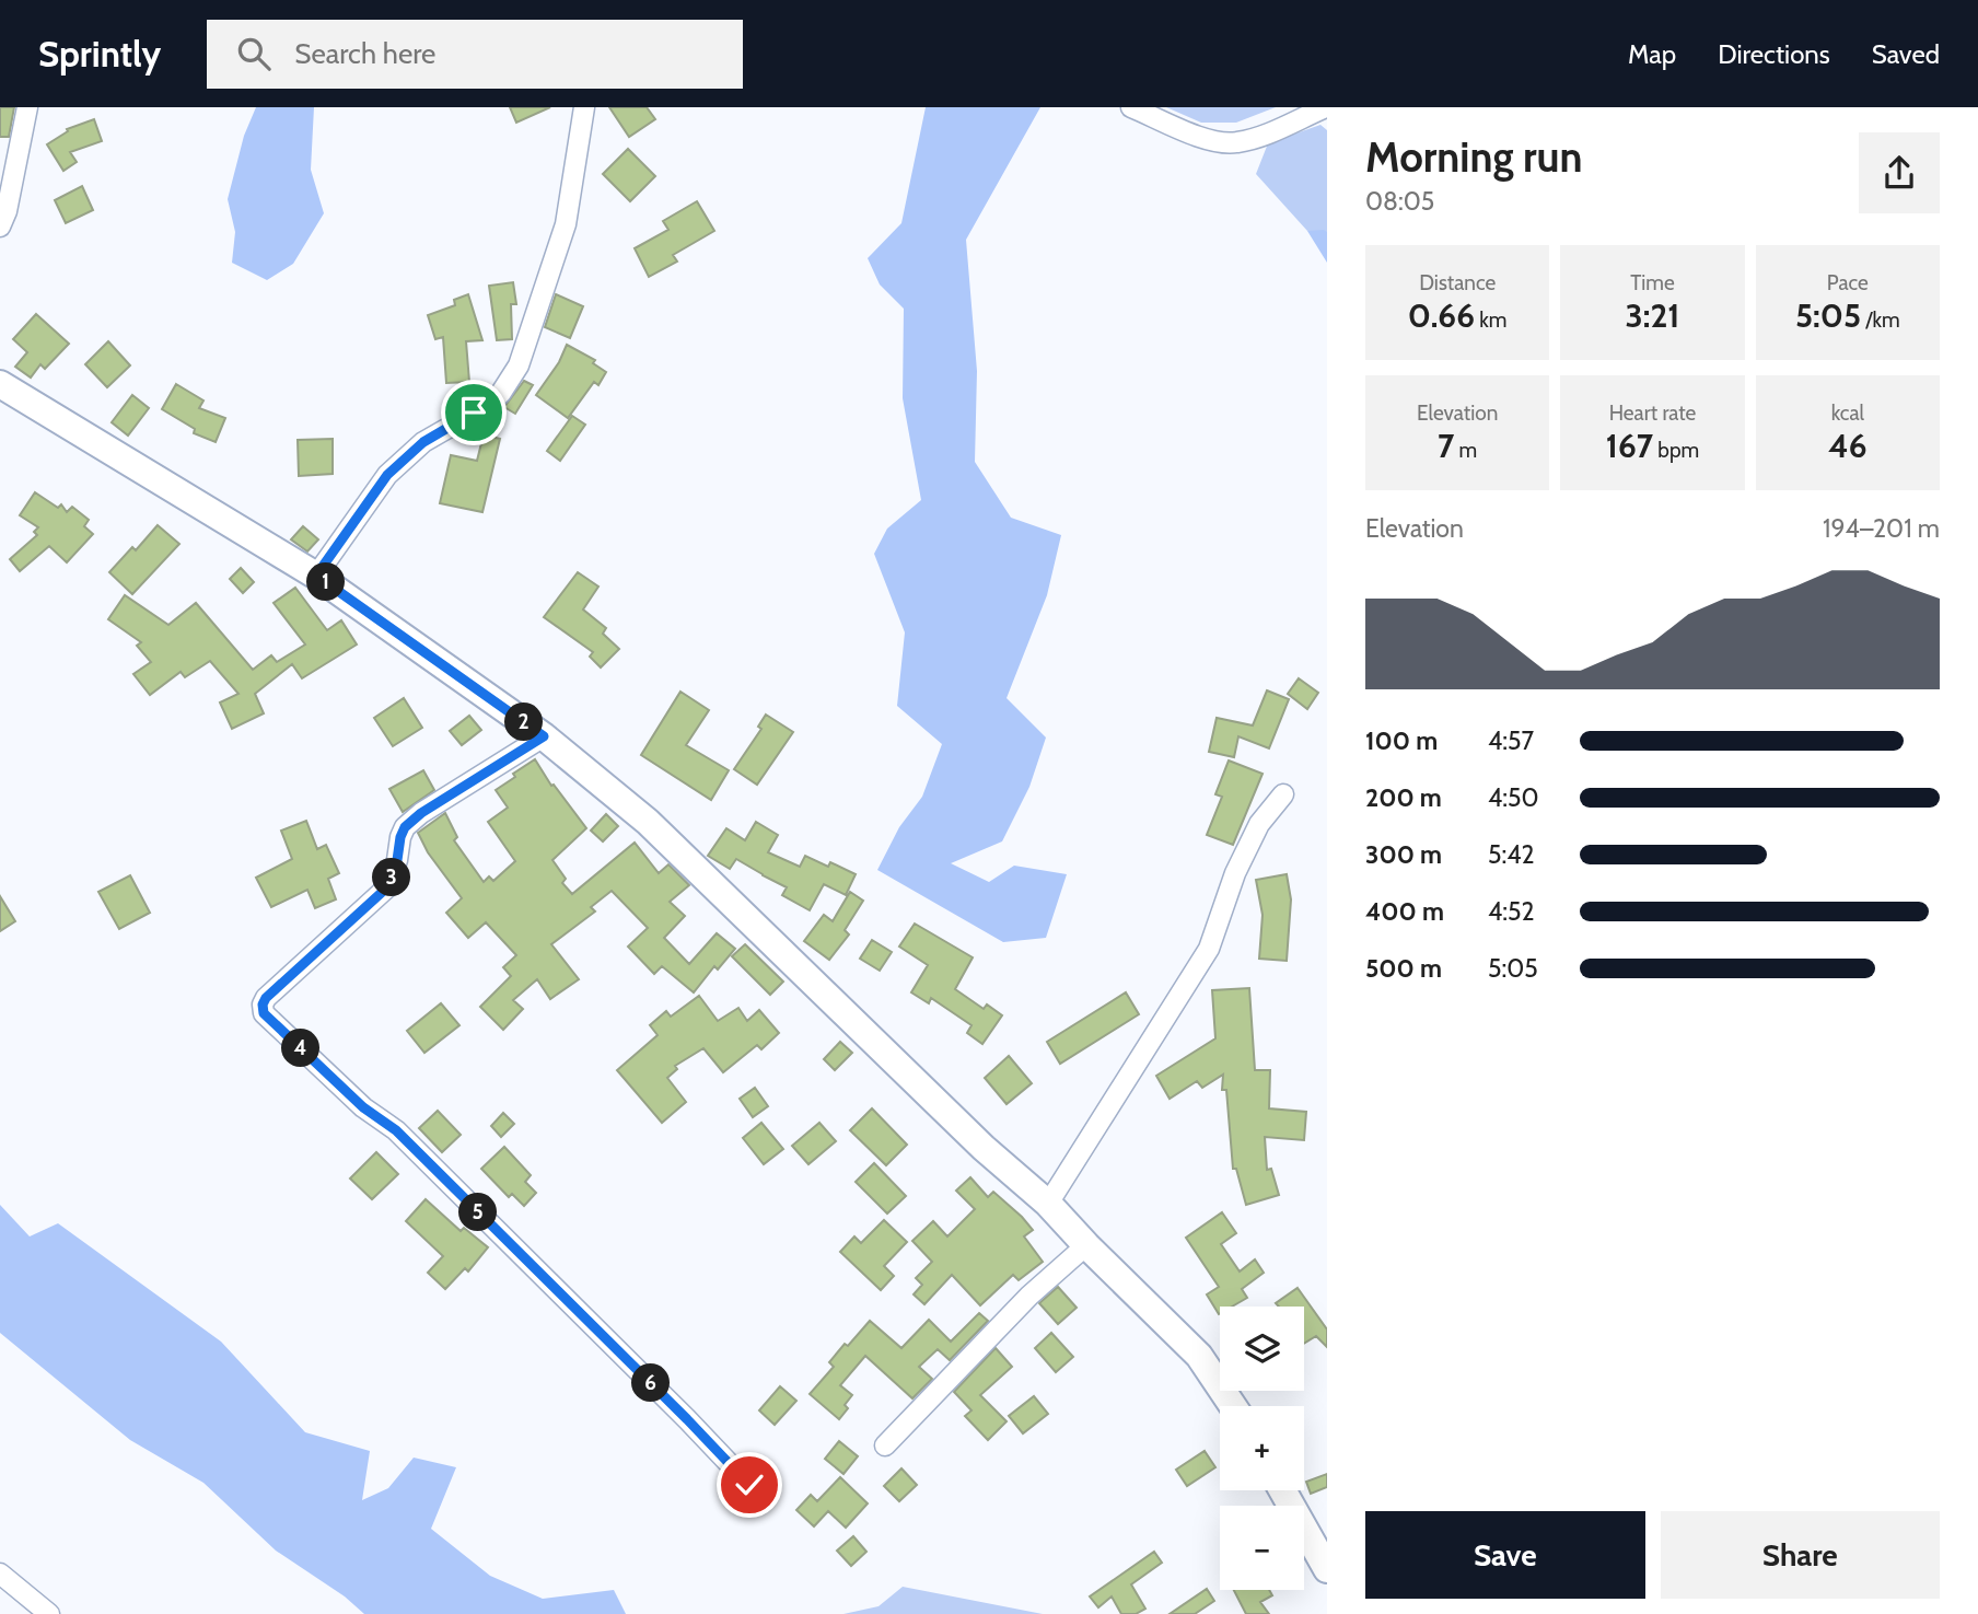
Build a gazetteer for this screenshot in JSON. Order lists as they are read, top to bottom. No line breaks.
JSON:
{"page":{"header":"Sprintly","search":"Search here","nav":["Map","Directions","Saved"],"heading":["Morning run","08:05"],"stats":[["Distance","0.66 km"],["Time","3:21"],["Pace","5:05 /km"],["Elevation","7 m"],["Heart rate","167 bpm"],["kcal","46"]],"chart":["Elevation","194–201 m"],"pins":["1","2","3","4","5","6"],"list":[{"name":"100 m","note":"4:57"},{"name":"200 m","note":"4:50"},{"name":"300 m","note":"5:42"},{"name":"400 m","note":"4:52"},{"name":"500 m","note":"5:05"}],"map_buttons":["+","−"],"buttons":["Save","Share"]}}
